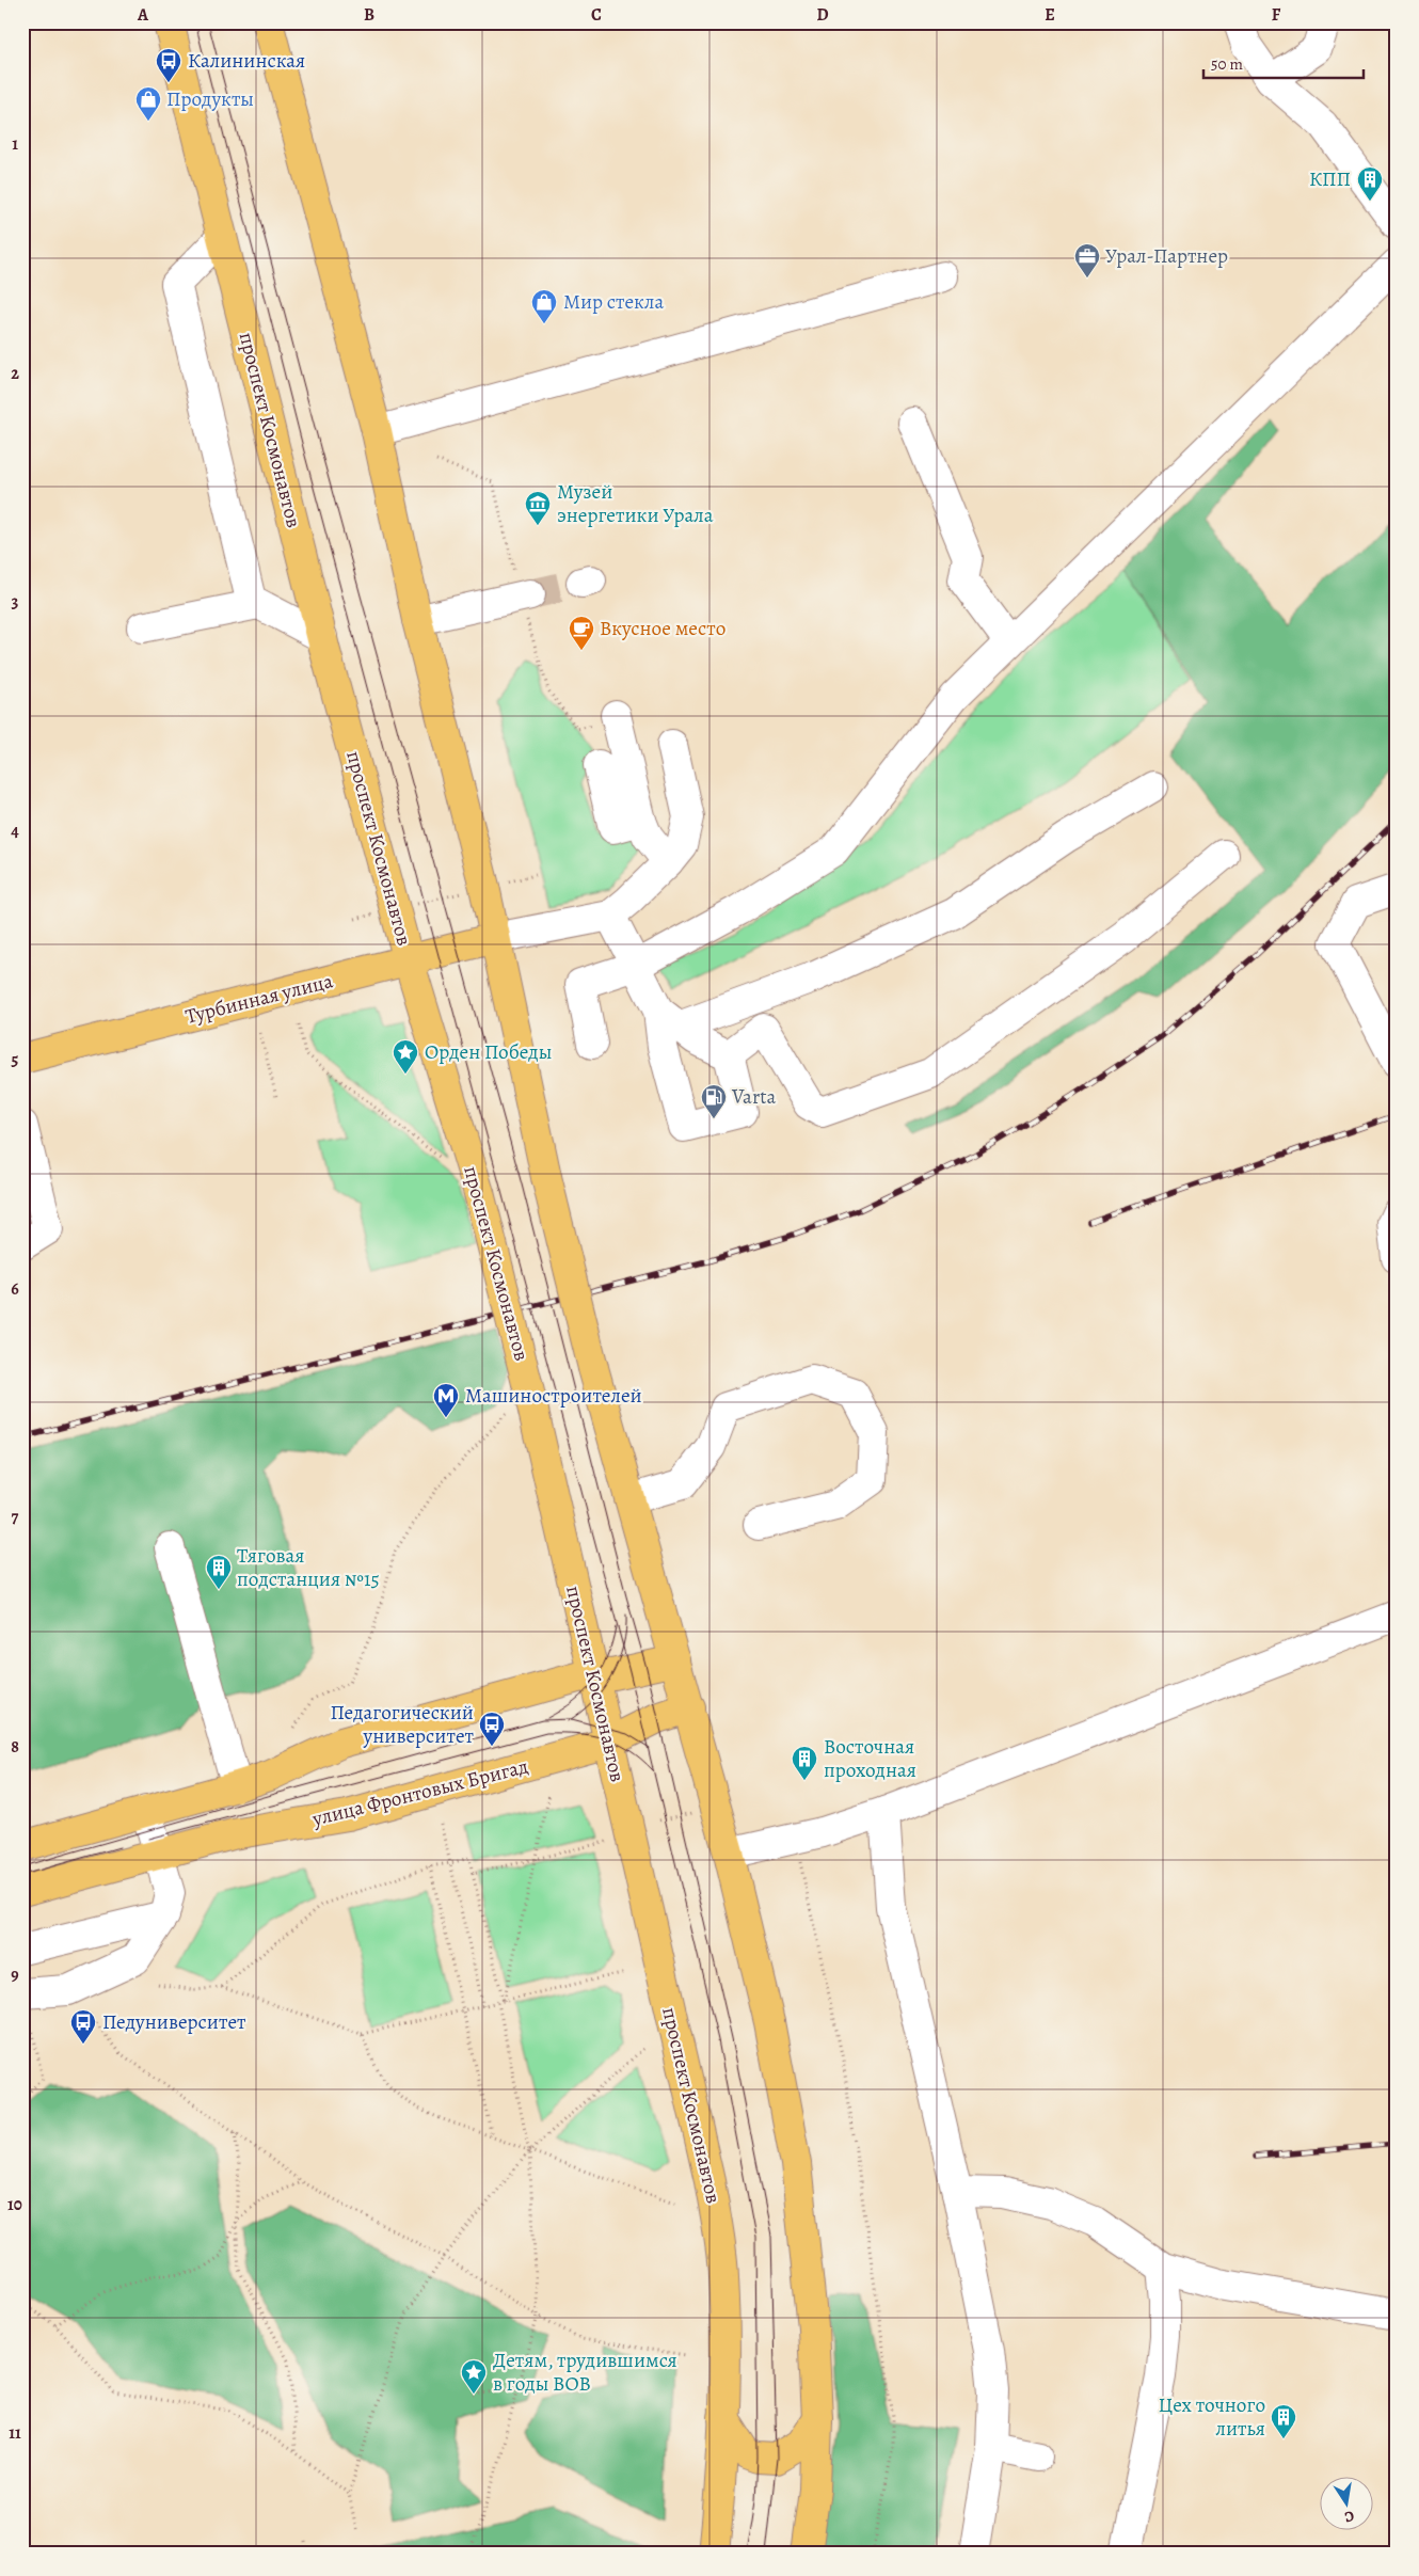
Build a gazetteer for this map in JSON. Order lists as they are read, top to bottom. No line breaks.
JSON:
{"streets":{"main road":["проспект Космонавтов","Турбинная улица","улица Фронтовых Бригад"]},"crossings":[["проспект Космонавтов","Турбинная улица"],["проспект Космонавтов","улица Фронтовых Бригад"]],"places":{"bus stop":["Калининская","Педагогический университет","Педуниверситет"],"shop":["Продукты","Мир стекла"],"building":["КПП","Тяговая подстанция №15","Восточная проходная","Цех точного литья"],"office":["Урал-Партнер"],"museum":["Музей энергетики Урала"],"cafe":["Вкусное место"],"place":["Орден Победы","Детям, трудившимся в годы ВОВ"],"fuel station":["Varta"],"metro station":["Машиностроителей"]},"scale_bar":"50 m","north":"bottom","grid":{"columns":["A","B","C","D","E","F"],"rows":["1","2","3","4","5","6","7","8","9","10","11"]}}
